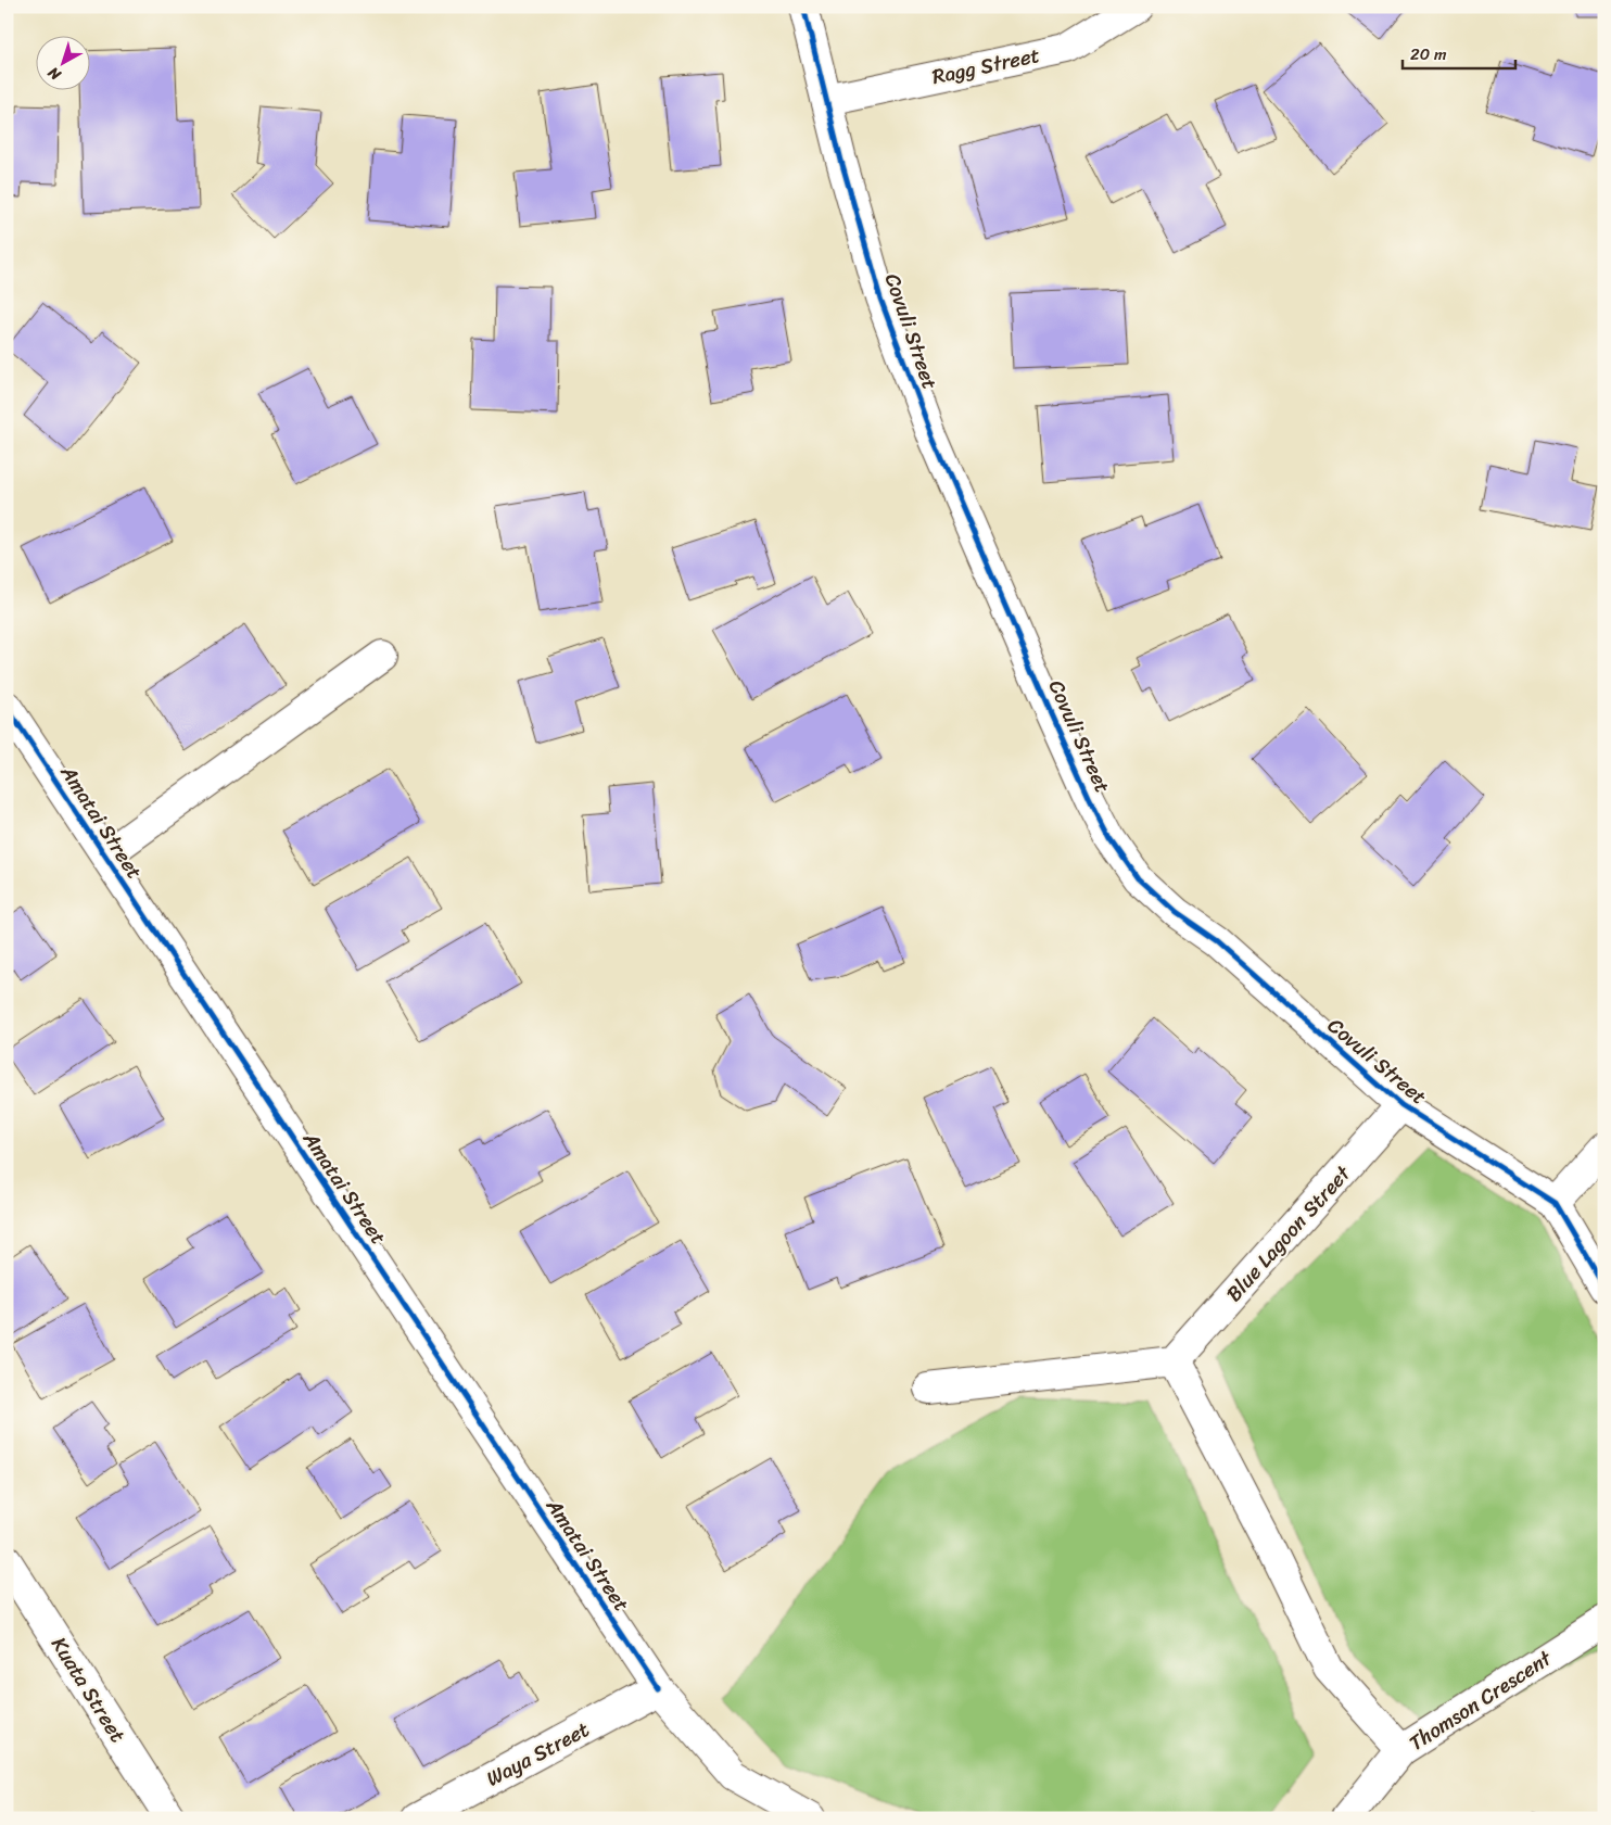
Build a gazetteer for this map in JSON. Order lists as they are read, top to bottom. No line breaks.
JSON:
{"streets":{"street":["Ragg Street","Covuli Street","Amatai Street","Blue Lagoon Street","Kuata Street","Thomson Crescent","Waya Street"]},"crossings":[["Ragg Street","Covuli Street"],["Covuli Street","Blue Lagoon Street"],["Amatai Street","Waya Street"]],"scale_bar":"20 m","north":"bottom left"}
